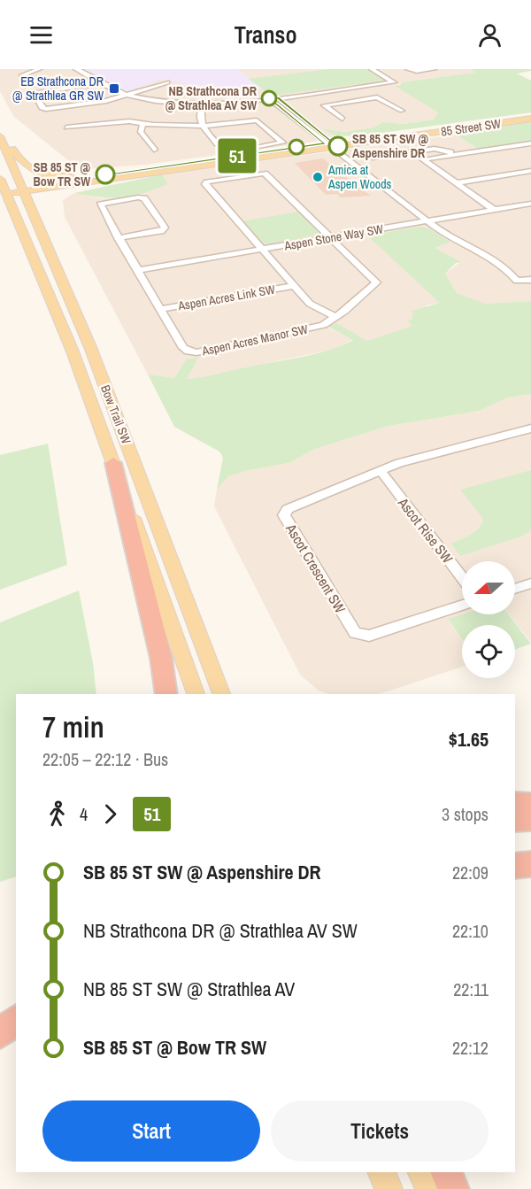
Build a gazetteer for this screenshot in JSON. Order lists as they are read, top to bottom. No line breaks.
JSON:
{"streets":{"main road":["85 Street SW","Bow Trail SW"],"street":["Aspen Stone Way SW","Aspen Acres Link SW","Aspen Acres Manor SW","Ascot Rise SW","Ascot Crescent SW"]},"crossings":[["85 Street SW","Bow Trail SW"],["Aspen Stone Way SW","Aspen Acres Manor SW"],["Aspen Acres Link SW","Aspen Acres Manor SW"],["Ascot Rise SW","Ascot Crescent SW"]],"places":{"transit":["EB Strathcona DR @ Strathlea GR SW"],"other":["NB Strathcona DR @ Strathlea AV SW","SB 85 ST SW @ Aspenshire DR","SB 85 ST @ Bow TR SW","Amica at Aspen Woods"]},"lines":["bus line 51"],"north":"left","page":{"header":"Transo","on_map":"51","heading":["7 min","22:05 – 22:12 · Bus","$1.65"],"legs":["4","51","3 stops"],"list":[{"name":"SB 85 ST SW @ Aspenshire DR","value":"22:09"},{"name":"NB Strathcona DR @ Strathlea AV SW","value":"22:10"},{"name":"NB 85 ST SW @ Strathlea AV","value":"22:11"},{"name":"SB 85 ST @ Bow TR SW","value":"22:12"}],"buttons":["Start","Tickets"]}}
